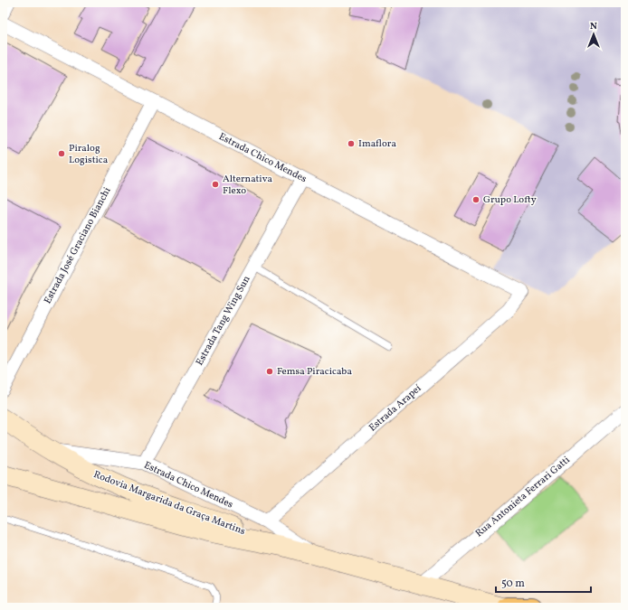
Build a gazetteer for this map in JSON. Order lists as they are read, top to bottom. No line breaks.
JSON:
{"streets":{"main road":["Rodovia Margarida da Graça Martins"],"street":["Estrada Chico Mendes","Estrada José Graciano Bianchi","Estrada Tang Wing Sun","Estrada Arapeí","Rua Antonieta Ferrari Gatti"]},"crossings":[["Estrada Chico Mendes","Estrada José Graciano Bianchi"],["Estrada Chico Mendes","Estrada Tang Wing Sun"],["Estrada Chico Mendes","Estrada Arapeí"],["Estrada Chico Mendes","Rodovia Margarida da Graça Martins"],["Rua Antonieta Ferrari Gatti","Rodovia Margarida da Graça Martins"]],"places":["Imaflora","Piralog Logistica","Alternativa Flexo","Grupo Lofty","Femsa Piracicaba"],"scale_bar":"50 m","north":"top"}
